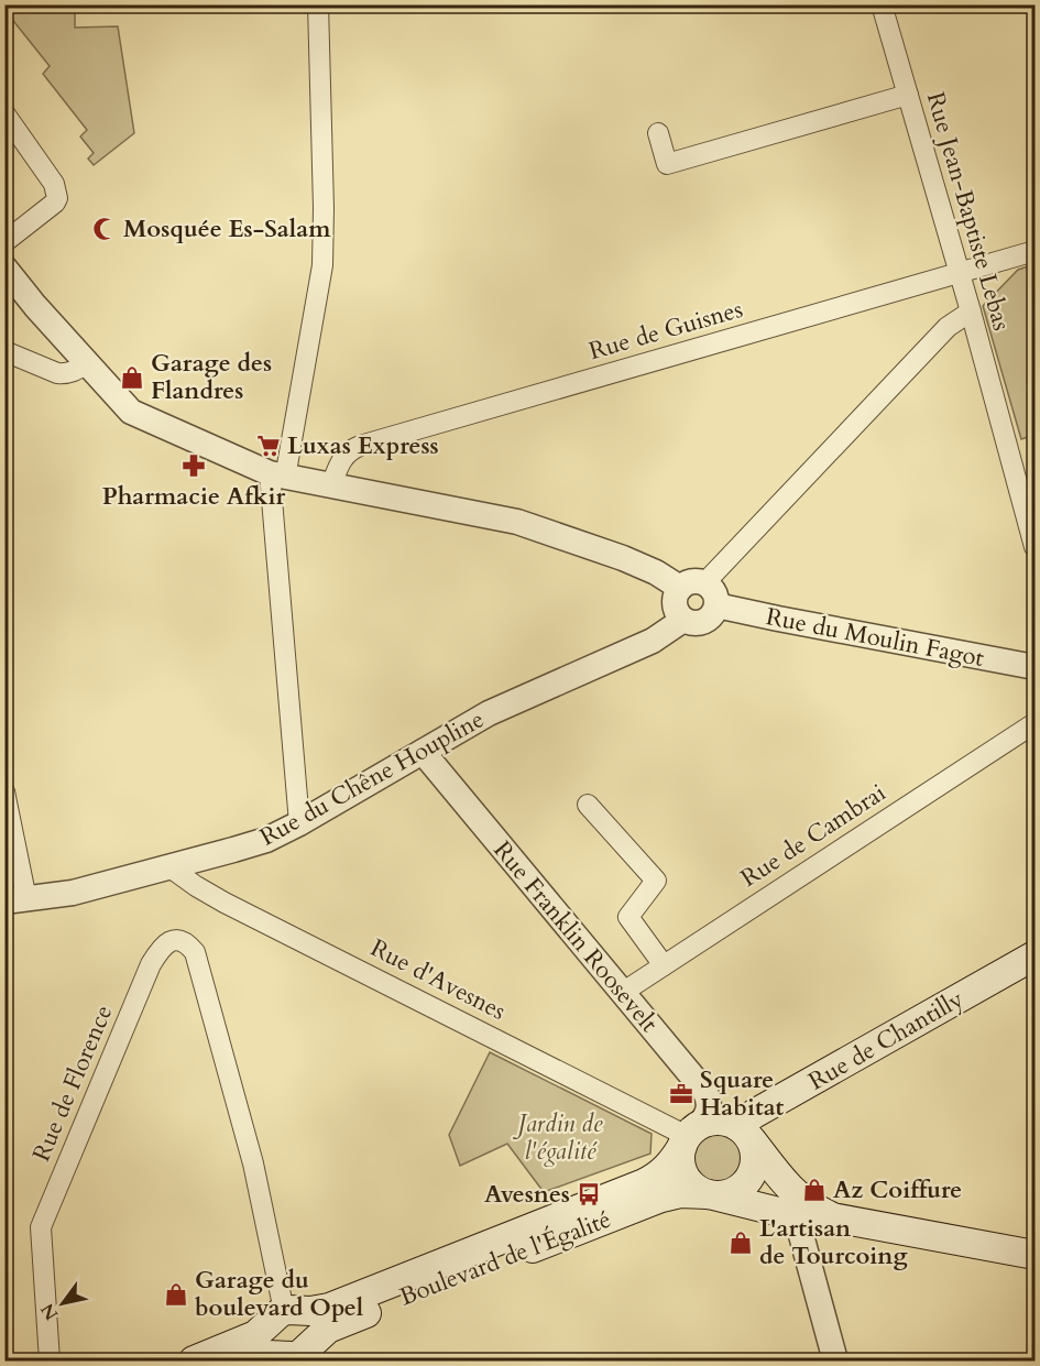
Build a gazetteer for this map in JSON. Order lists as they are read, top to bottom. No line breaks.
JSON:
{"streets":{"main road":["Rue de Chantilly","Boulevard de l'Égalité"],"street":["Rue Jean-Baptiste Lebas","Rue de Guisnes","Rue du Moulin Fagot","Rue du Chêne Houpline","Rue de Cambrai","Rue Franklin Roosevelt","Rue d'Avesnes","Rue de Florence"]},"crossings":[["Rue Jean-Baptiste Lebas","Rue de Guisnes"],["Rue du Moulin Fagot","Rue du Chêne Houpline"],["Rue du Chêne Houpline","Rue Franklin Roosevelt"],["Rue du Chêne Houpline","Rue d'Avesnes"],["Rue de Cambrai","Rue Franklin Roosevelt"],["Rue Franklin Roosevelt","Rue d'Avesnes"],["Rue Franklin Roosevelt","Rue de Chantilly"],["Rue Franklin Roosevelt","Boulevard de l'Égalité"],["Rue d'Avesnes","Rue de Chantilly"],["Rue d'Avesnes","Boulevard de l'Égalité"],["Rue de Chantilly","Boulevard de l'Égalité"],["Rue de Florence","Boulevard de l'Égalité"]],"parks":["Jardin de l'égalité"],"places":{"mosque":["Mosquée Es-Salam"],"shop":["Garage des Flandres","Az Coiffure","L'artisan de Tourcoing","Garage du boulevard Opel"],"supermarket":["Luxas Express"],"pharmacy":["Pharmacie Afkir"],"office":["Square Habitat"],"bus stop":["Avesnes"]},"north":"bottom left"}
